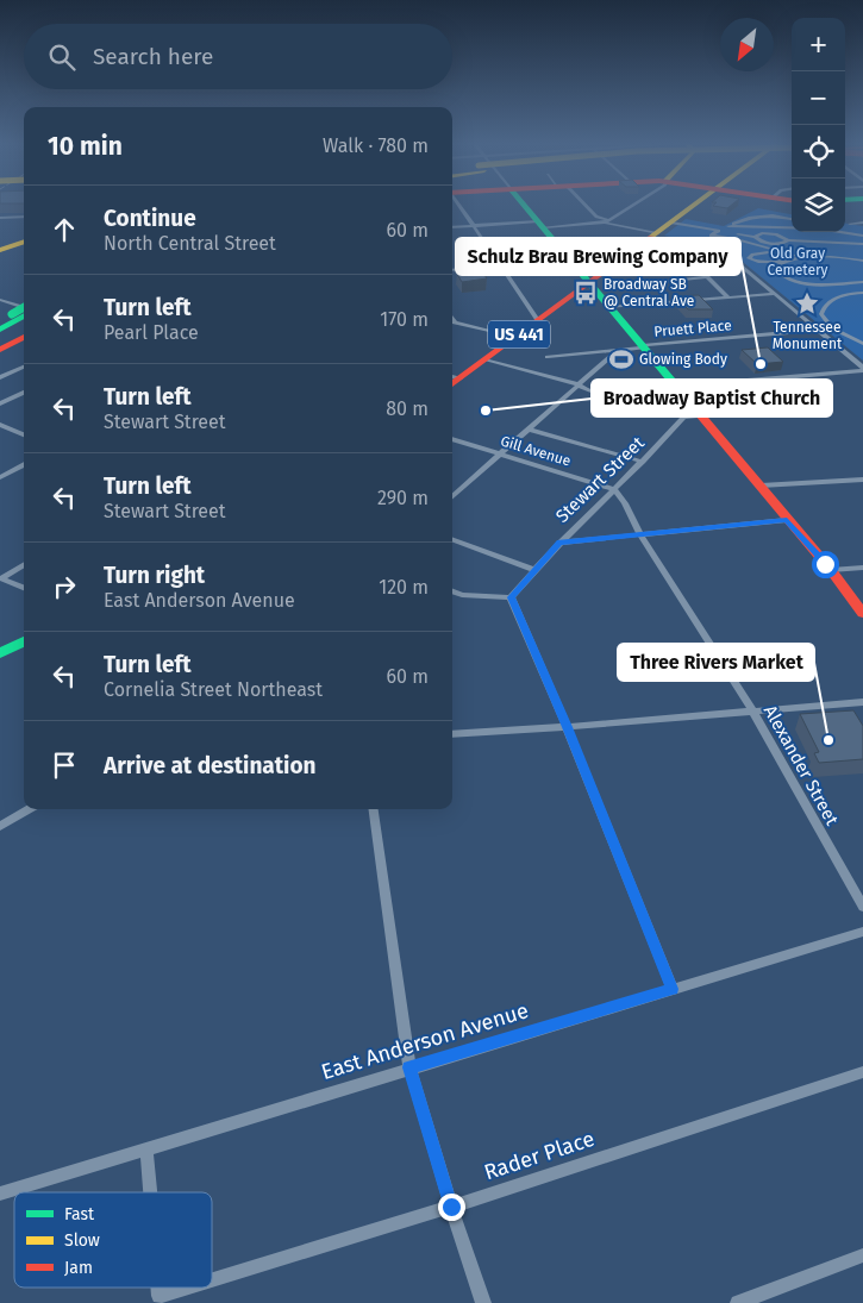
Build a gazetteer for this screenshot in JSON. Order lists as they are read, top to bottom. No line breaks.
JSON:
{"streets":{"main road":["US 441"],"street":["Pruett Place","Gill Avenue","Stewart Street","Alexander Street","East Anderson Avenue","Rader Place"]},"crossings":[["Gill Avenue","Stewart Street"],["Gill Avenue","Alexander Street"],["Stewart Street","Alexander Street"],["East Anderson Avenue","Rader Place"]],"parks":["Old Gray Cemetery"],"places":{"bus stop":["Broadway SB @ Central Ave"],"place":["Tennessee Monument"],"sports":["Glowing Body"],"other":["Schulz Brau Brewing Company","Broadway Baptist Church","Three Rivers Market"]},"legend":["Fast","Slow","Jam"],"north":"bottom left","page":{"map_buttons":["+","−"],"search":"Search here","heading":["10 min","Walk · 780 m"],"list":[["Continue","North Central Street","60 m"],["Turn left","Pearl Place","170 m"],["Turn left","Stewart Street","80 m"],["Turn left","Stewart Street","290 m"],["Turn right","East Anderson Avenue","120 m"],["Turn left","Cornelia Street Northeast","60 m"],"Arrive at destination"]}}
